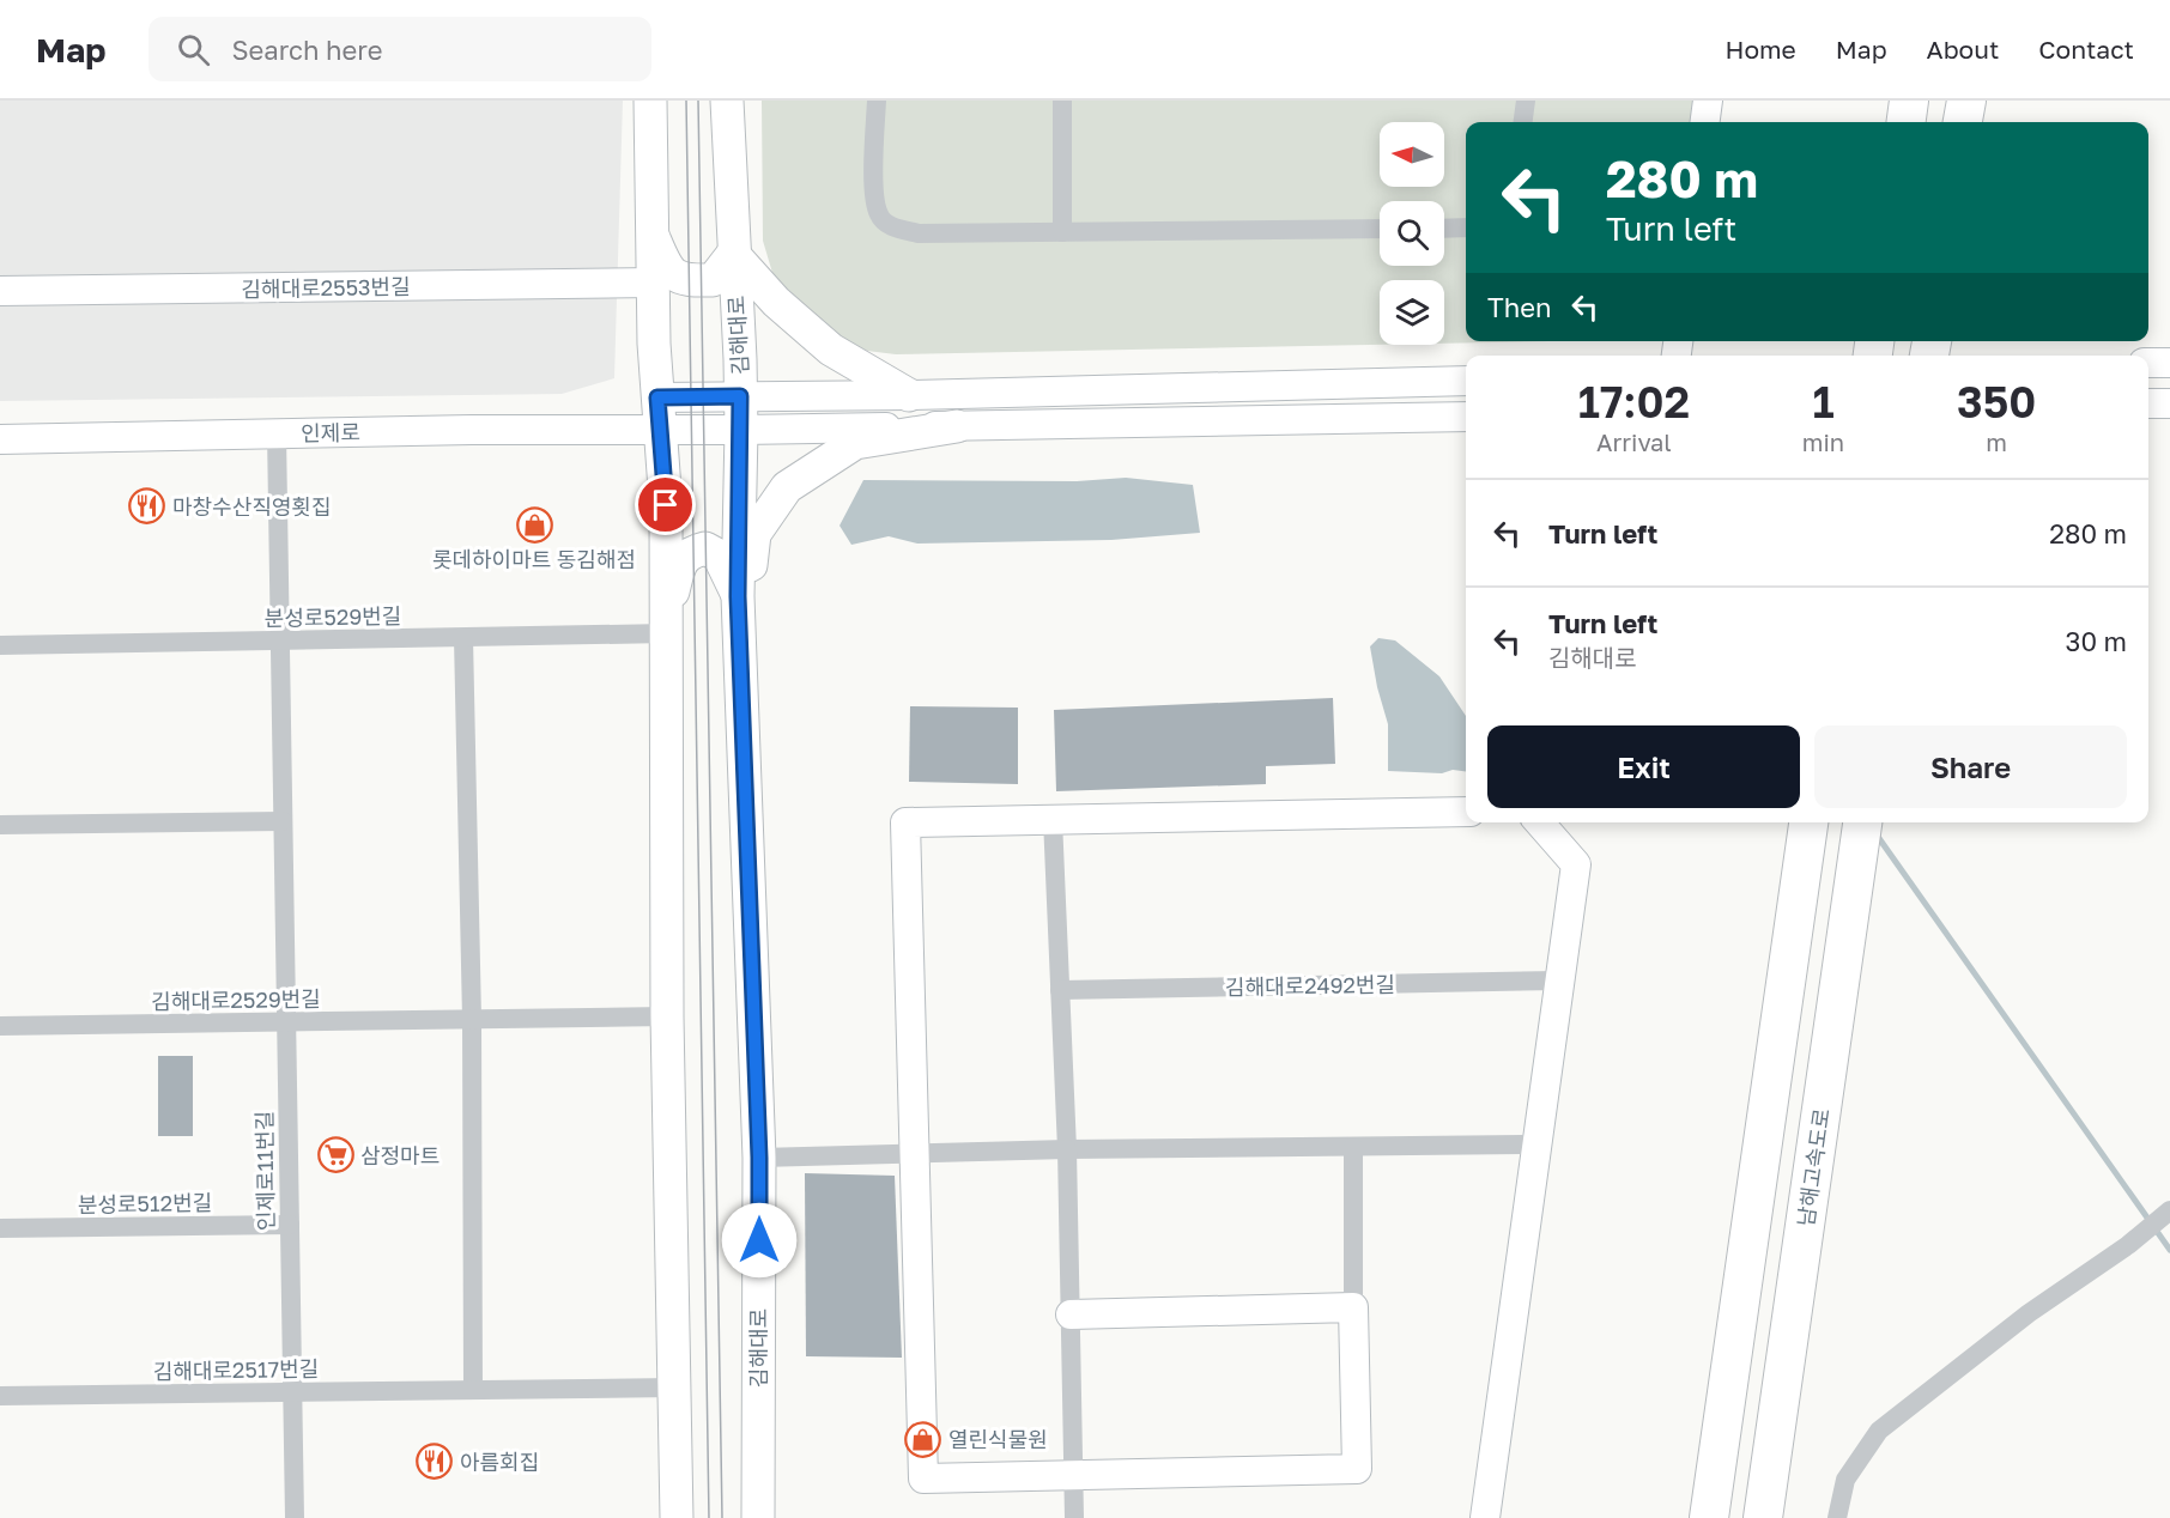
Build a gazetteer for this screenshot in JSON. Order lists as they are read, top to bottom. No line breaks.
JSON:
{"streets":{"highway":["남해고속도로"],"main road":["김해대로"],"street":["김해대로2553번길","인제로","분성로529번길","김해대로2492번길","김해대로2529번길","인제로11번길","분성로512번길","김해대로2517번길"]},"crossings":[["인제로","인제로11번길"],["분성로529번길","인제로11번길"],["김해대로2529번길","인제로11번길"],["인제로11번길","분성로512번길"],["인제로11번길","김해대로2517번길"]],"places":{"restaurant":["마창수산직영횟집","아름회집"],"shop":["롯데하이마트 동김해점","열린식물원"],"supermarket":["삼정마트"]},"north":"left","page":{"header":"Map","search":"Search here","nav":["Home","Map","About","Contact"],"turn":["280 m","Turn left"],"then":"Then","eta":["17:02","Arrival","1","min","350","m"],"list":[{"name":"Turn left","value":"280 m"},{"name":"Turn left","note":"김해대로","value":"30 m"}],"buttons":["Exit","Share"]}}
